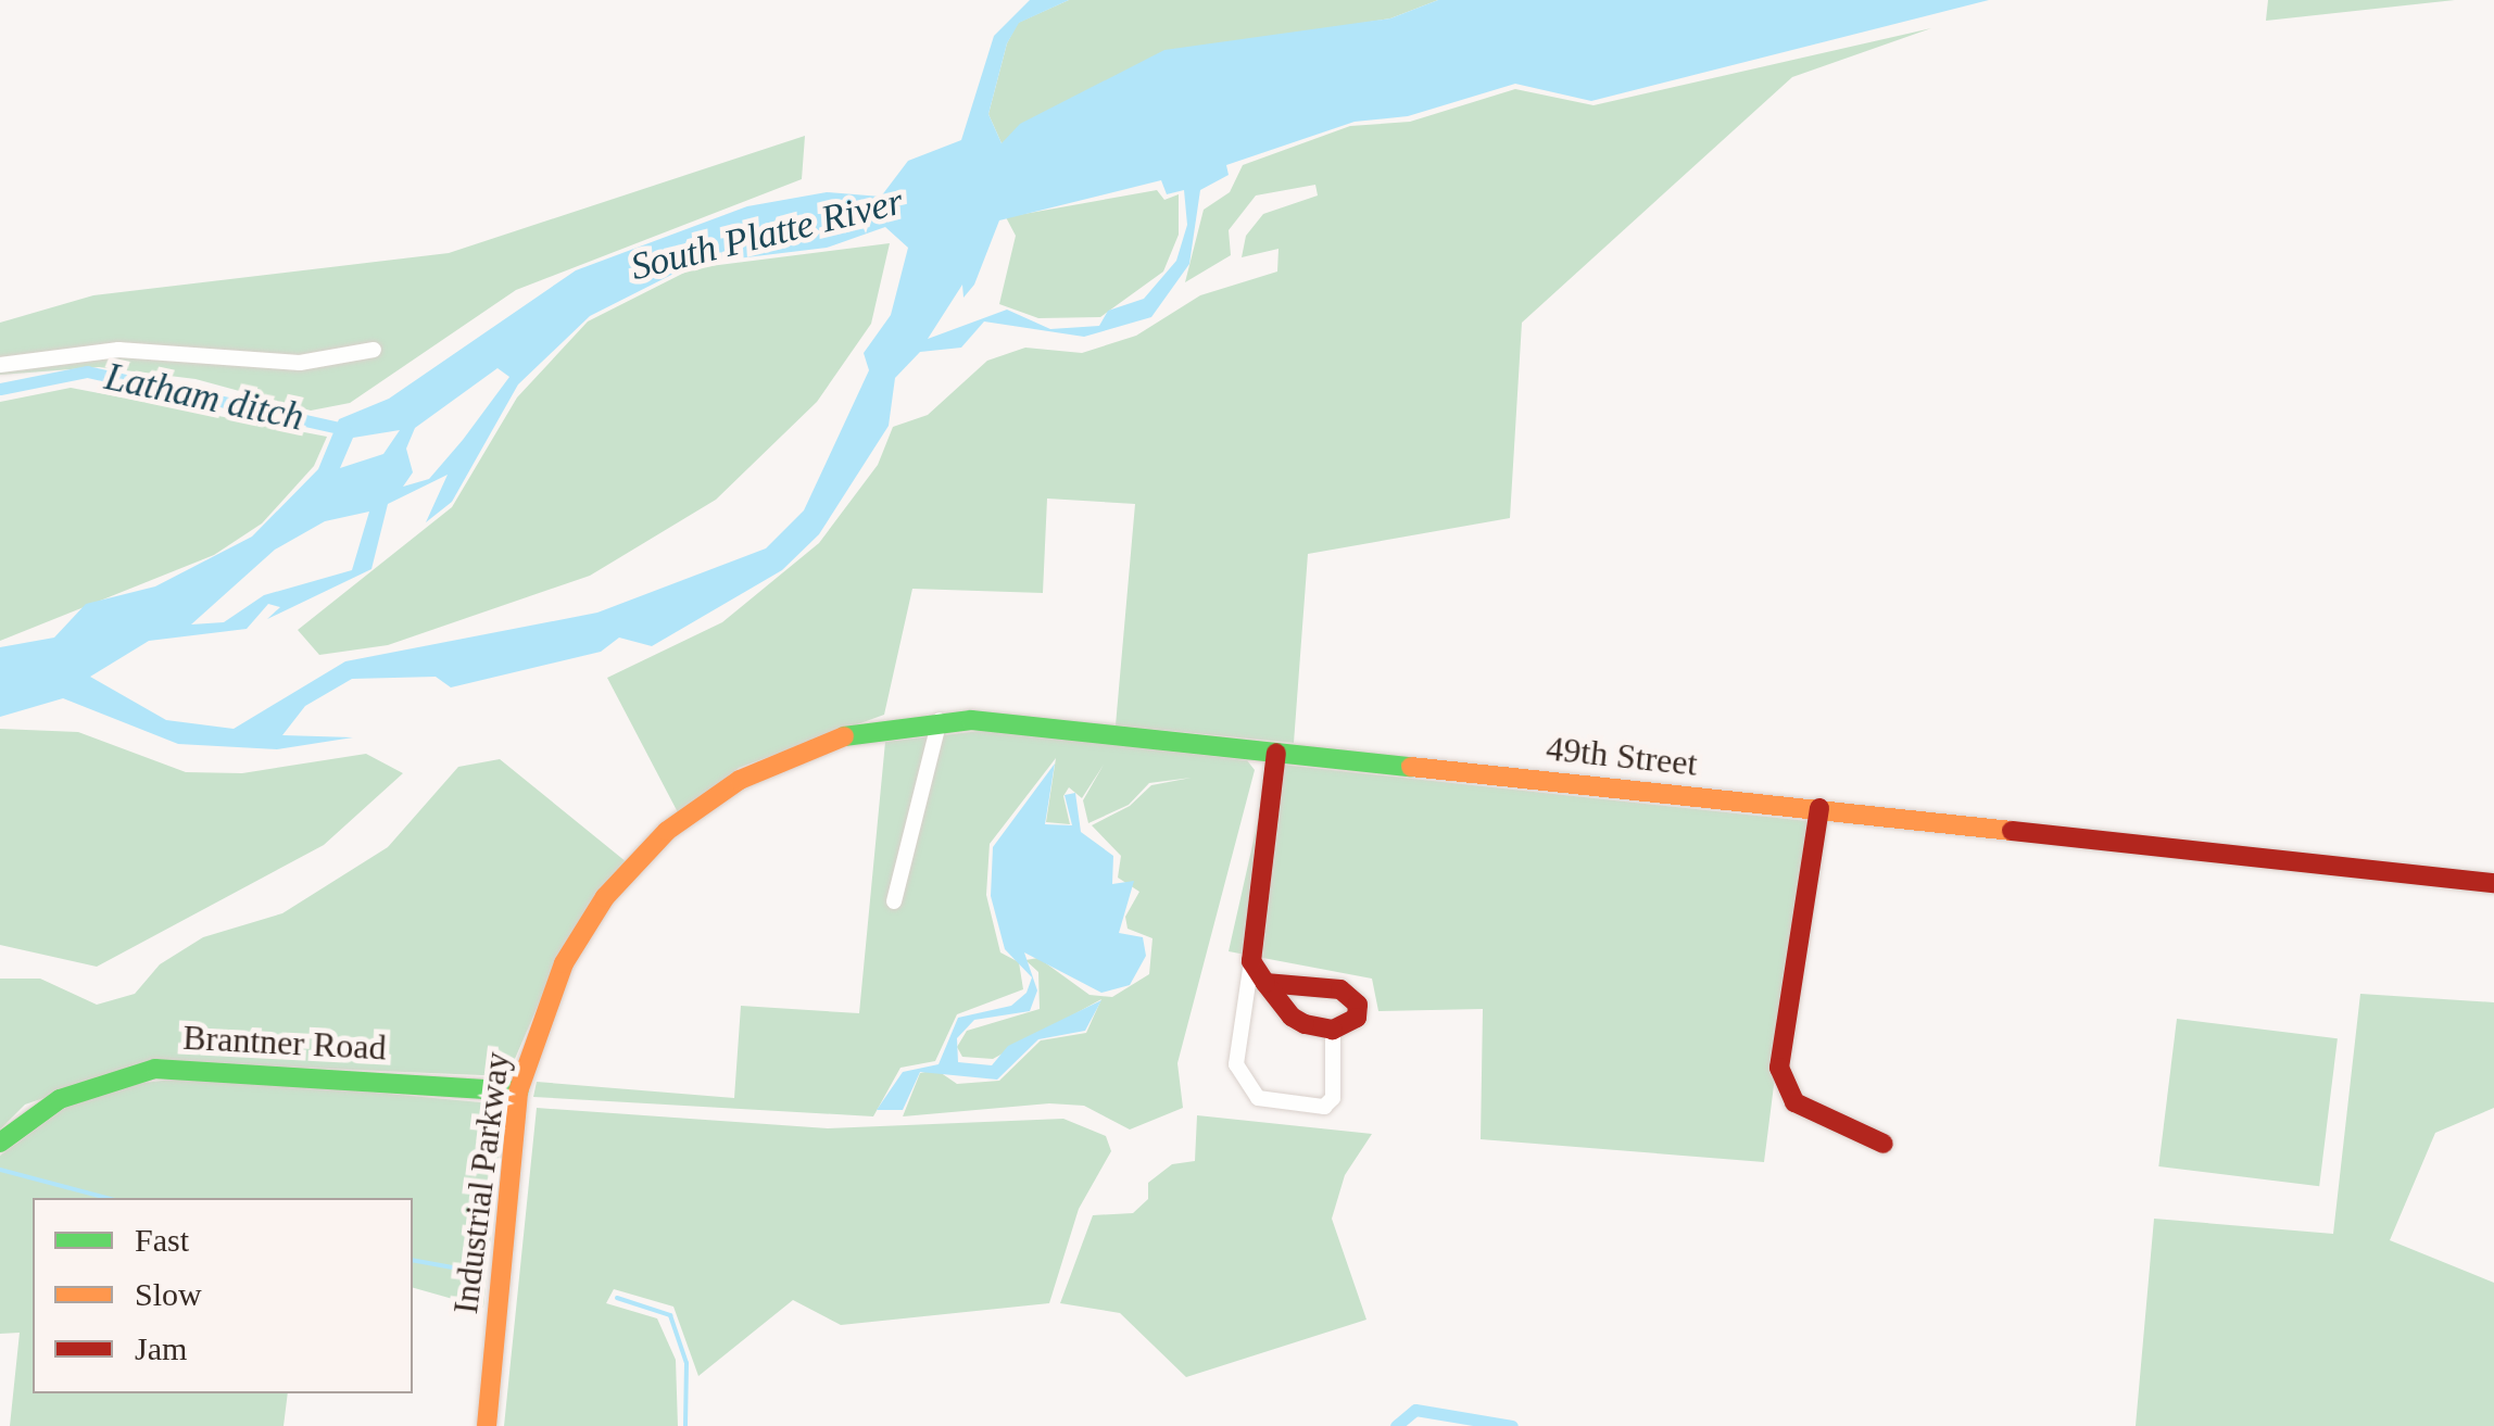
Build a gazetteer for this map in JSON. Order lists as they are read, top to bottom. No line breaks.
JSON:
{"streets":{"street":["49th Street","Brantner Road","Industrial Parkway"]},"crossings":[["49th Street","Industrial Parkway"],["Brantner Road","Industrial Parkway"]],"water":["South Platte River","Latham ditch"],"legend":["Fast","Slow","Jam"]}
